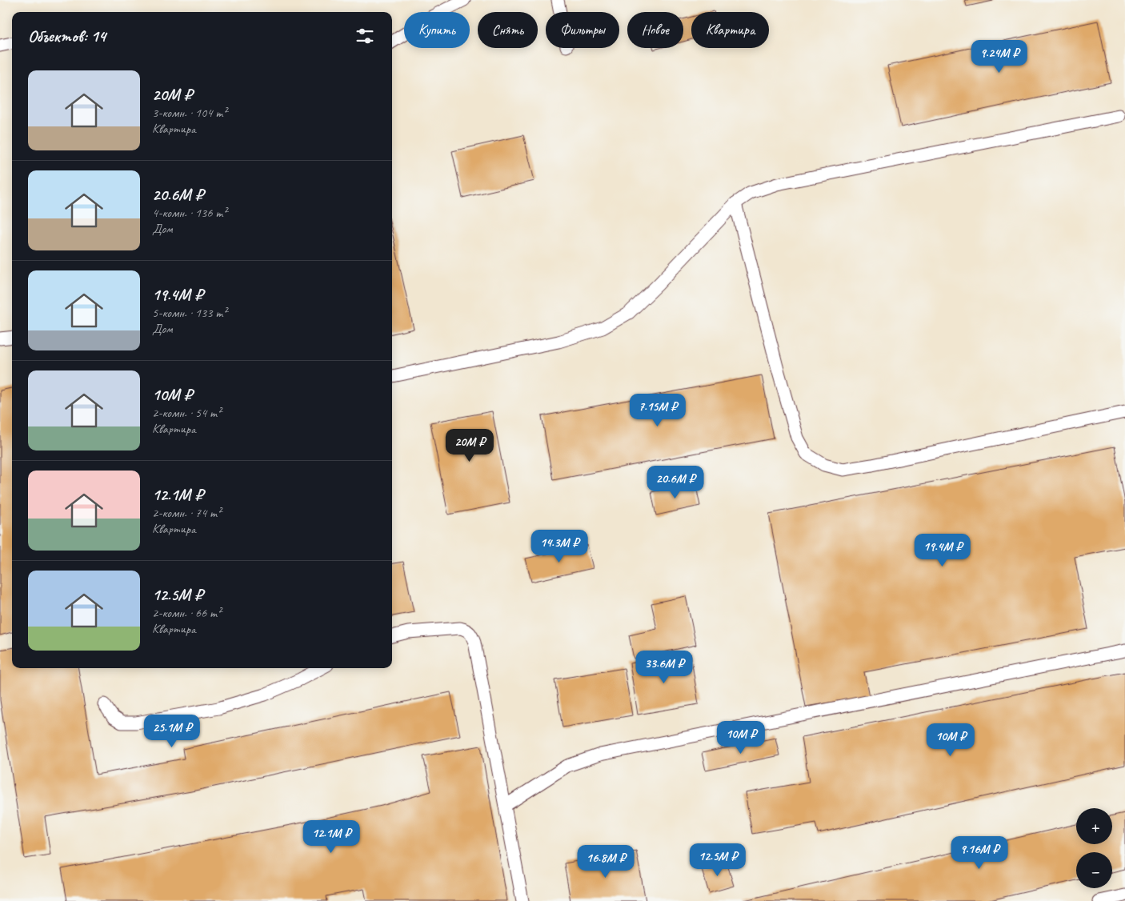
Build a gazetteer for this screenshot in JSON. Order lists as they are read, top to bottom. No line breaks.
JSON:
{"page":{"chip":["Купить","Снять","Фильтры","Новое","Квартира"],"heading":"Объектов: 14","price":["9.24M ₽","7.15M ₽","20M ₽","20.6M ₽","14.3M ₽","19.4M ₽","33.6M ₽","25.1M ₽","10M ₽","10M ₽","12.1M ₽","9.16M ₽","12.5M ₽","16.8M ₽"],"list":[{"name":"20M ₽","note":"3-комн. · 104 m² · Квартира"},{"name":"20.6M ₽","note":"4-комн. · 136 m² · Дом"},{"name":"19.4M ₽","note":"5-комн. · 133 m² · Дом"},{"name":"10M ₽","note":"2-комн. · 54 m² · Квартира"},{"name":"12.1M ₽","note":"2-комн. · 74 m² · Квартира"},{"name":"12.5M ₽","note":"2-комн. · 66 m² · Квартира"}],"map_buttons":["+","−"]}}
